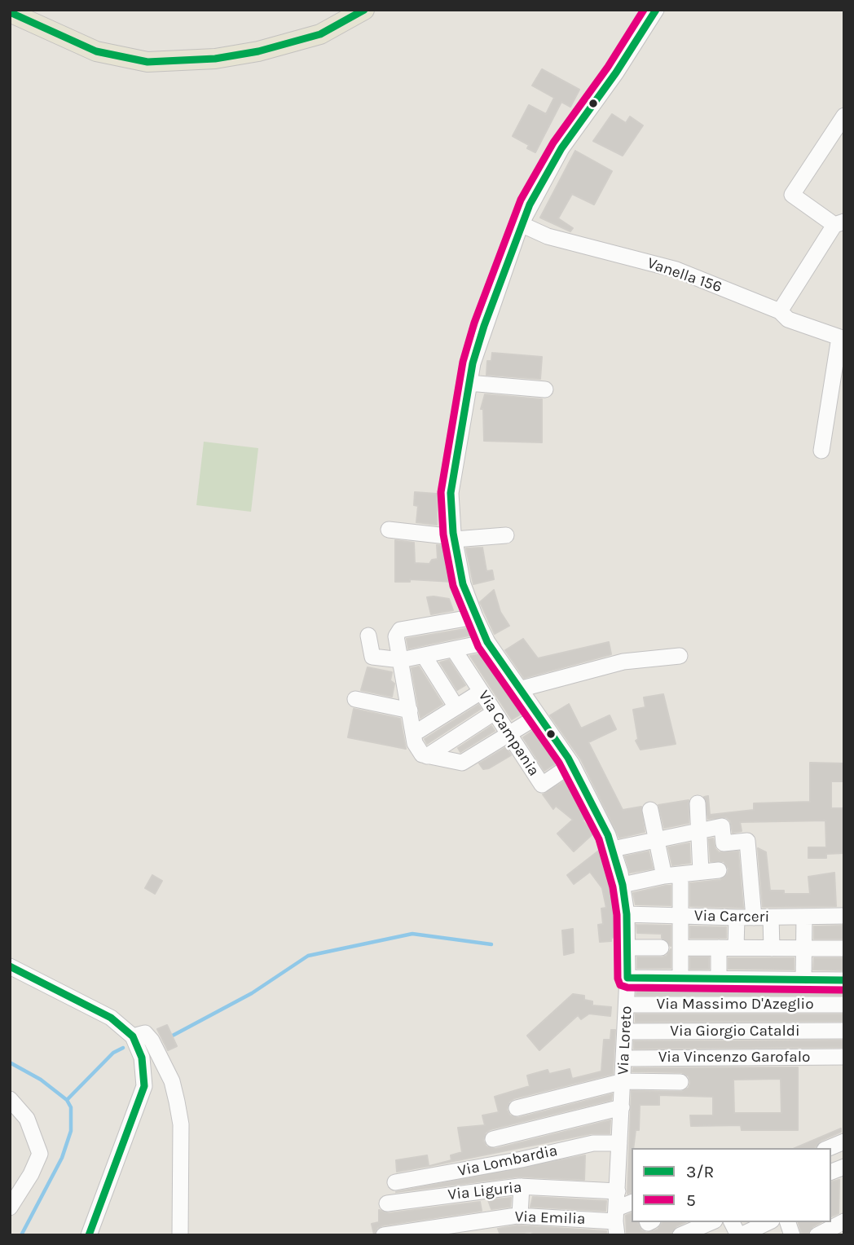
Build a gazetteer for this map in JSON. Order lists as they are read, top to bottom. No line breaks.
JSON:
{"streets":{"street":["Vanella 156","Via Campania","Via Carceri","Via Massimo D'Azeglio","Via Giorgio Cataldi","Via Loreto","Via Vincenzo Garofalo","Via Lombardia","Via Liguria","Via Emilia"]},"crossings":[["Vanella 156","Via Loreto"],["Via Campania","Via Loreto"],["Via Carceri","Via Loreto"],["Via Massimo D'Azeglio","Via Loreto"],["Via Giorgio Cataldi","Via Loreto"],["Via Loreto","Via Vincenzo Garofalo"],["Via Loreto","Via Lombardia"],["Via Loreto","Via Liguria"],["Via Loreto","Via Emilia"]],"lines":["transit line 3/R","transit line 5"],"legend":["3/R","5"]}
